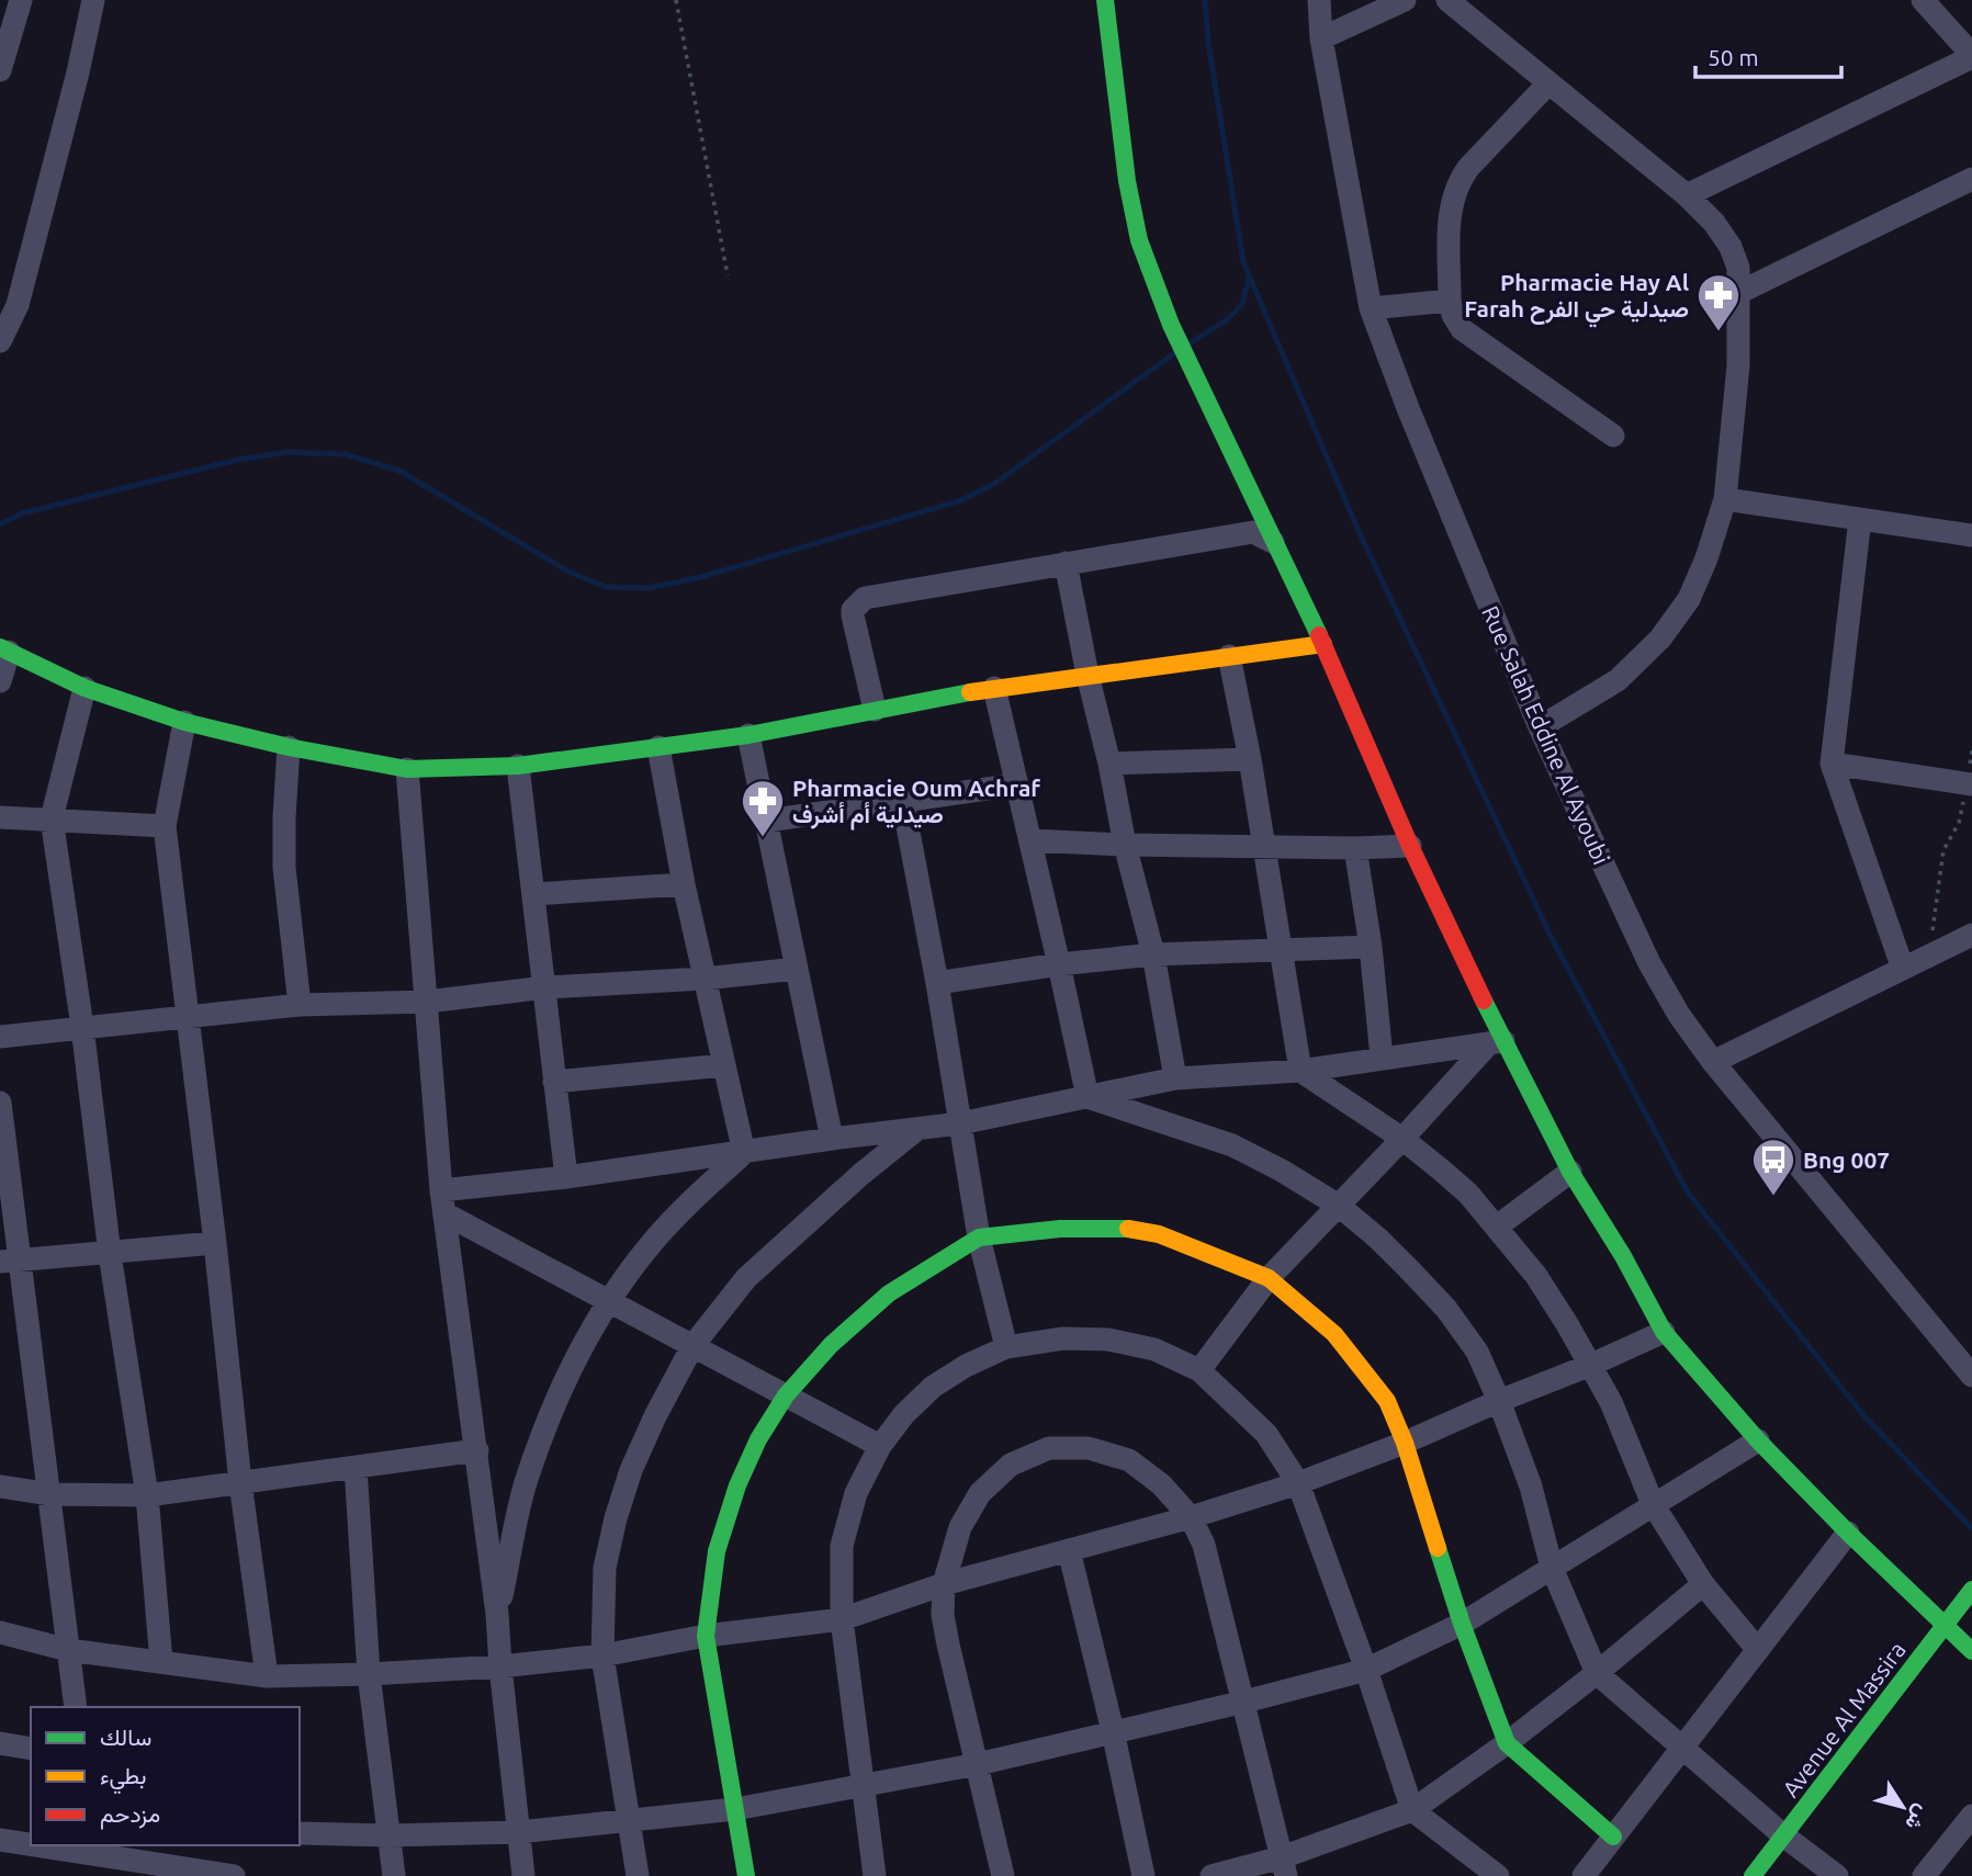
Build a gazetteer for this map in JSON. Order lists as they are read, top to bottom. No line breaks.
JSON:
{"streets":{"street":["Rue Salah Eddine Al Ayoubi","Avenue Al Massira"]},"places":{"pharmacy":["Pharmacie Hay Al Farah صيدلية حي الفرح","Pharmacie Oum Achraf صيدلية أم أشرف"],"bus stop":["Bng 007"]},"legend":["سالك","بطيء","مزدحم"],"scale_bar":"50 m","north":"bottom right"}
